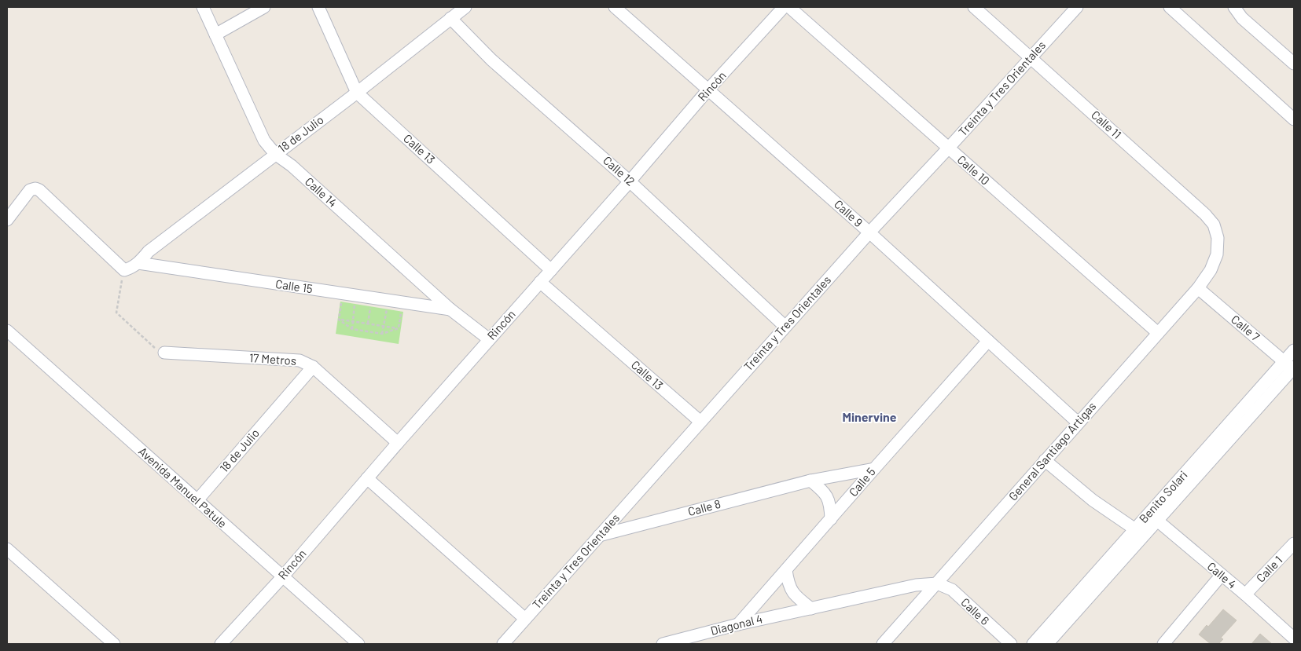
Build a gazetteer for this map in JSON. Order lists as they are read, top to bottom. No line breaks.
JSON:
{"streets":{"street":["Rincón","Treinta y Tres Orientales","Calle 11","18 de Julio","Calle 13","Calle 10","Calle 12","Calle 14","Calle 9","Calle 15","Calle 7","17 Metros","General Santiago Artigas","Calle 5","Avenida Manuel Patule","Benito Solari","Calle 8","Calle 1","Calle 4","Calle 6","Diagonal 4"]},"crossings":[["Rincón","Calle 13"],["Rincón","Calle 12"],["Rincón","Calle 14"],["Rincón","Calle 9"],["Rincón","17 Metros"],["Rincón","Avenida Manuel Patule"],["Treinta y Tres Orientales","Calle 11"],["Treinta y Tres Orientales","Calle 13"],["Treinta y Tres Orientales","Calle 10"],["Treinta y Tres Orientales","Calle 12"],["Treinta y Tres Orientales","Calle 9"],["Treinta y Tres Orientales","Calle 8"],["Calle 11","General Santiago Artigas"],["18 de Julio","Calle 13"],["18 de Julio","Calle 12"],["18 de Julio","Calle 14"],["18 de Julio","Calle 15"],["18 de Julio","17 Metros"],["18 de Julio","Avenida Manuel Patule"],["Calle 10","General Santiago Artigas"],["Calle 14","Calle 15"],["Calle 9","General Santiago Artigas"],["Calle 9","Calle 5"],["Calle 7","General Santiago Artigas"],["Calle 7","Benito Solari"],["General Santiago Artigas","Calle 6"],["General Santiago Artigas","Diagonal 4"],["Calle 5","Calle 8"],["Calle 5","Diagonal 4"],["Benito Solari","Calle 4"],["Calle 1","Calle 4"],["Calle 6","Diagonal 4"]],"districts":["Minervine"]}
